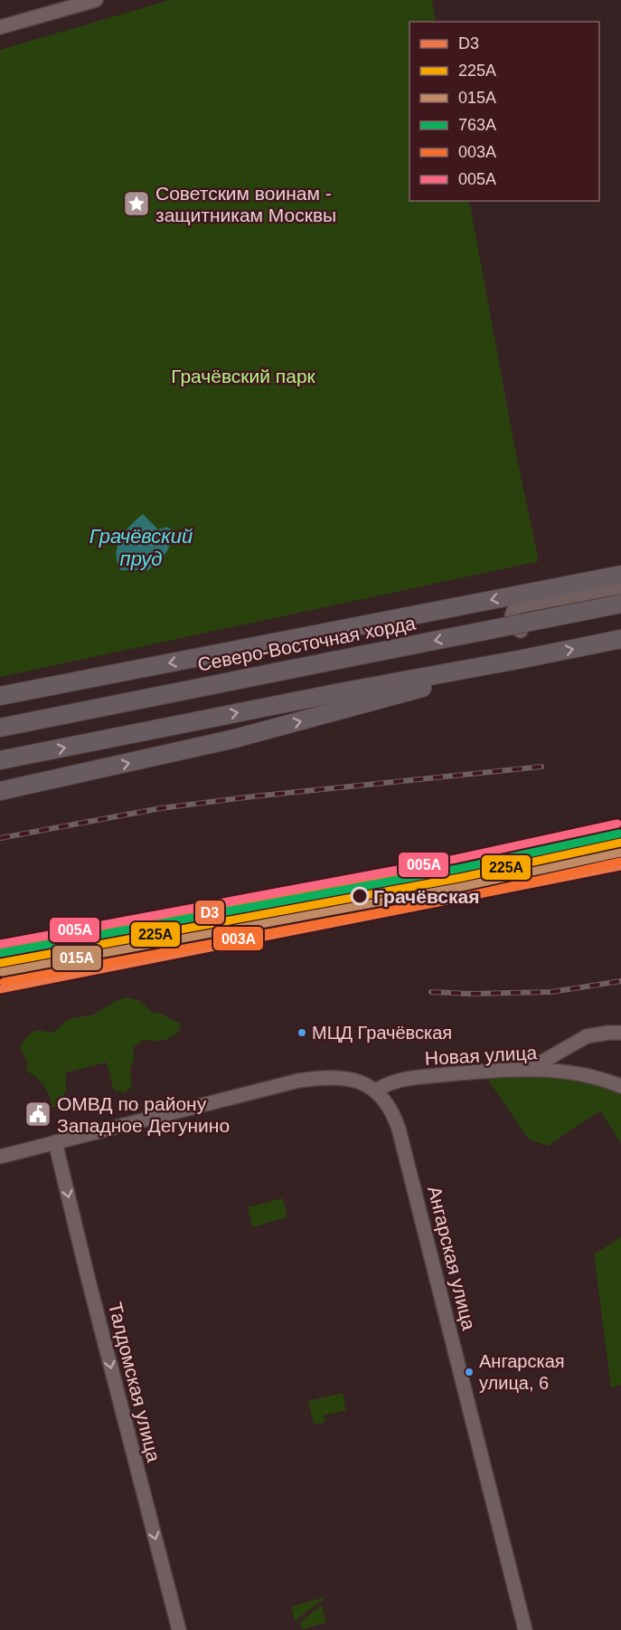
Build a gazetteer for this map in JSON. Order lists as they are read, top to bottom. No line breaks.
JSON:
{"streets":{"main road":["Северо-Восточная хорда"],"street":["Новая улица","Ангарская улица","Талдомская улица"]},"crossings":[["Новая улица","Ангарская улица"]],"one_way":["Талдомская улица"],"water":["Грачёвский пруд"],"parks":["Грачёвский парк"],"places":{"place":["Советским воинам - защитникам Москвы"],"other":["Грачёвская","МЦД Грачёвская","Ангарская улица, 6"],"public building":["ОМВД по району Западное Дегунино"]},"lines":["transit line 005А","transit line 763А","transit line 225А","transit line 015А","transit line 003А","transit line D3"],"legend":["D3","225А","015А","763А","003А","005А"]}
